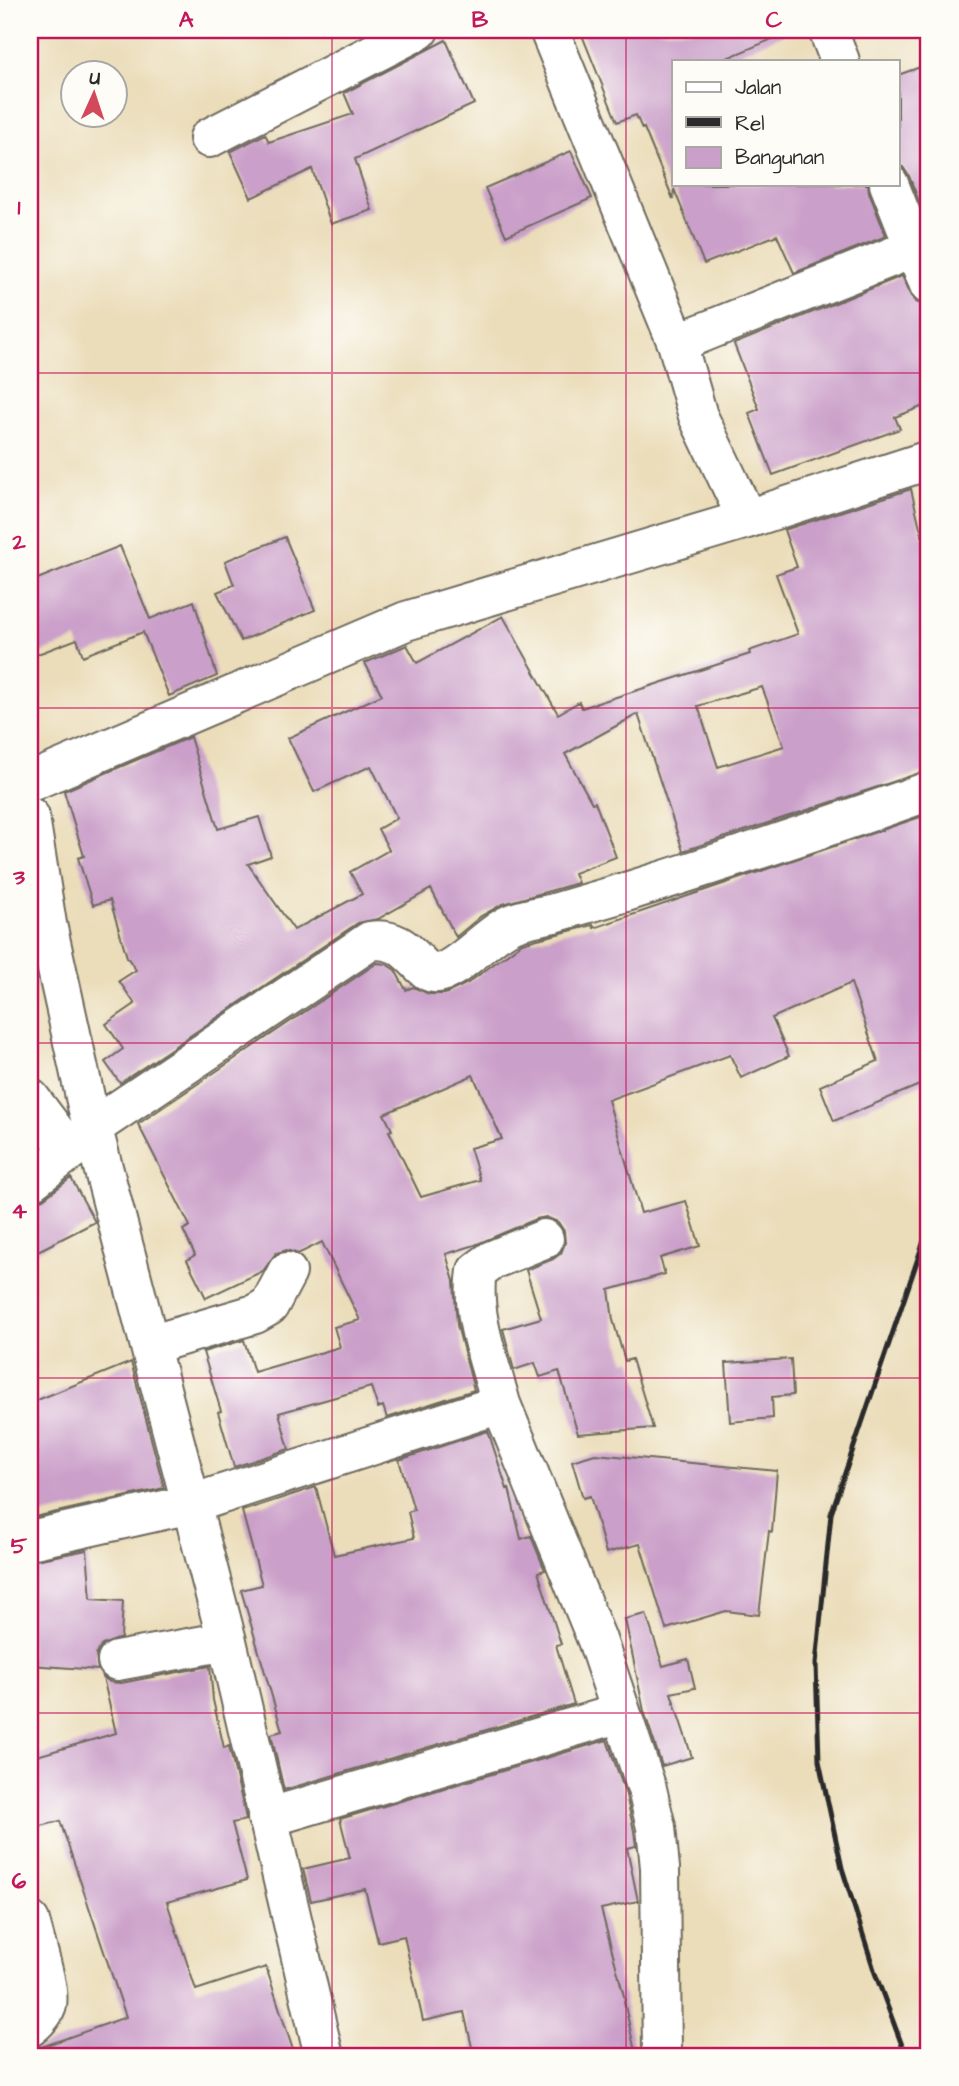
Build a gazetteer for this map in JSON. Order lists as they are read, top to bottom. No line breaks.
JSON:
{"legend":["Jalan","Rel","Bangunan"],"north":"top","grid":{"columns":["A","B","C"],"rows":["1","2","3","4","5","6"]}}
